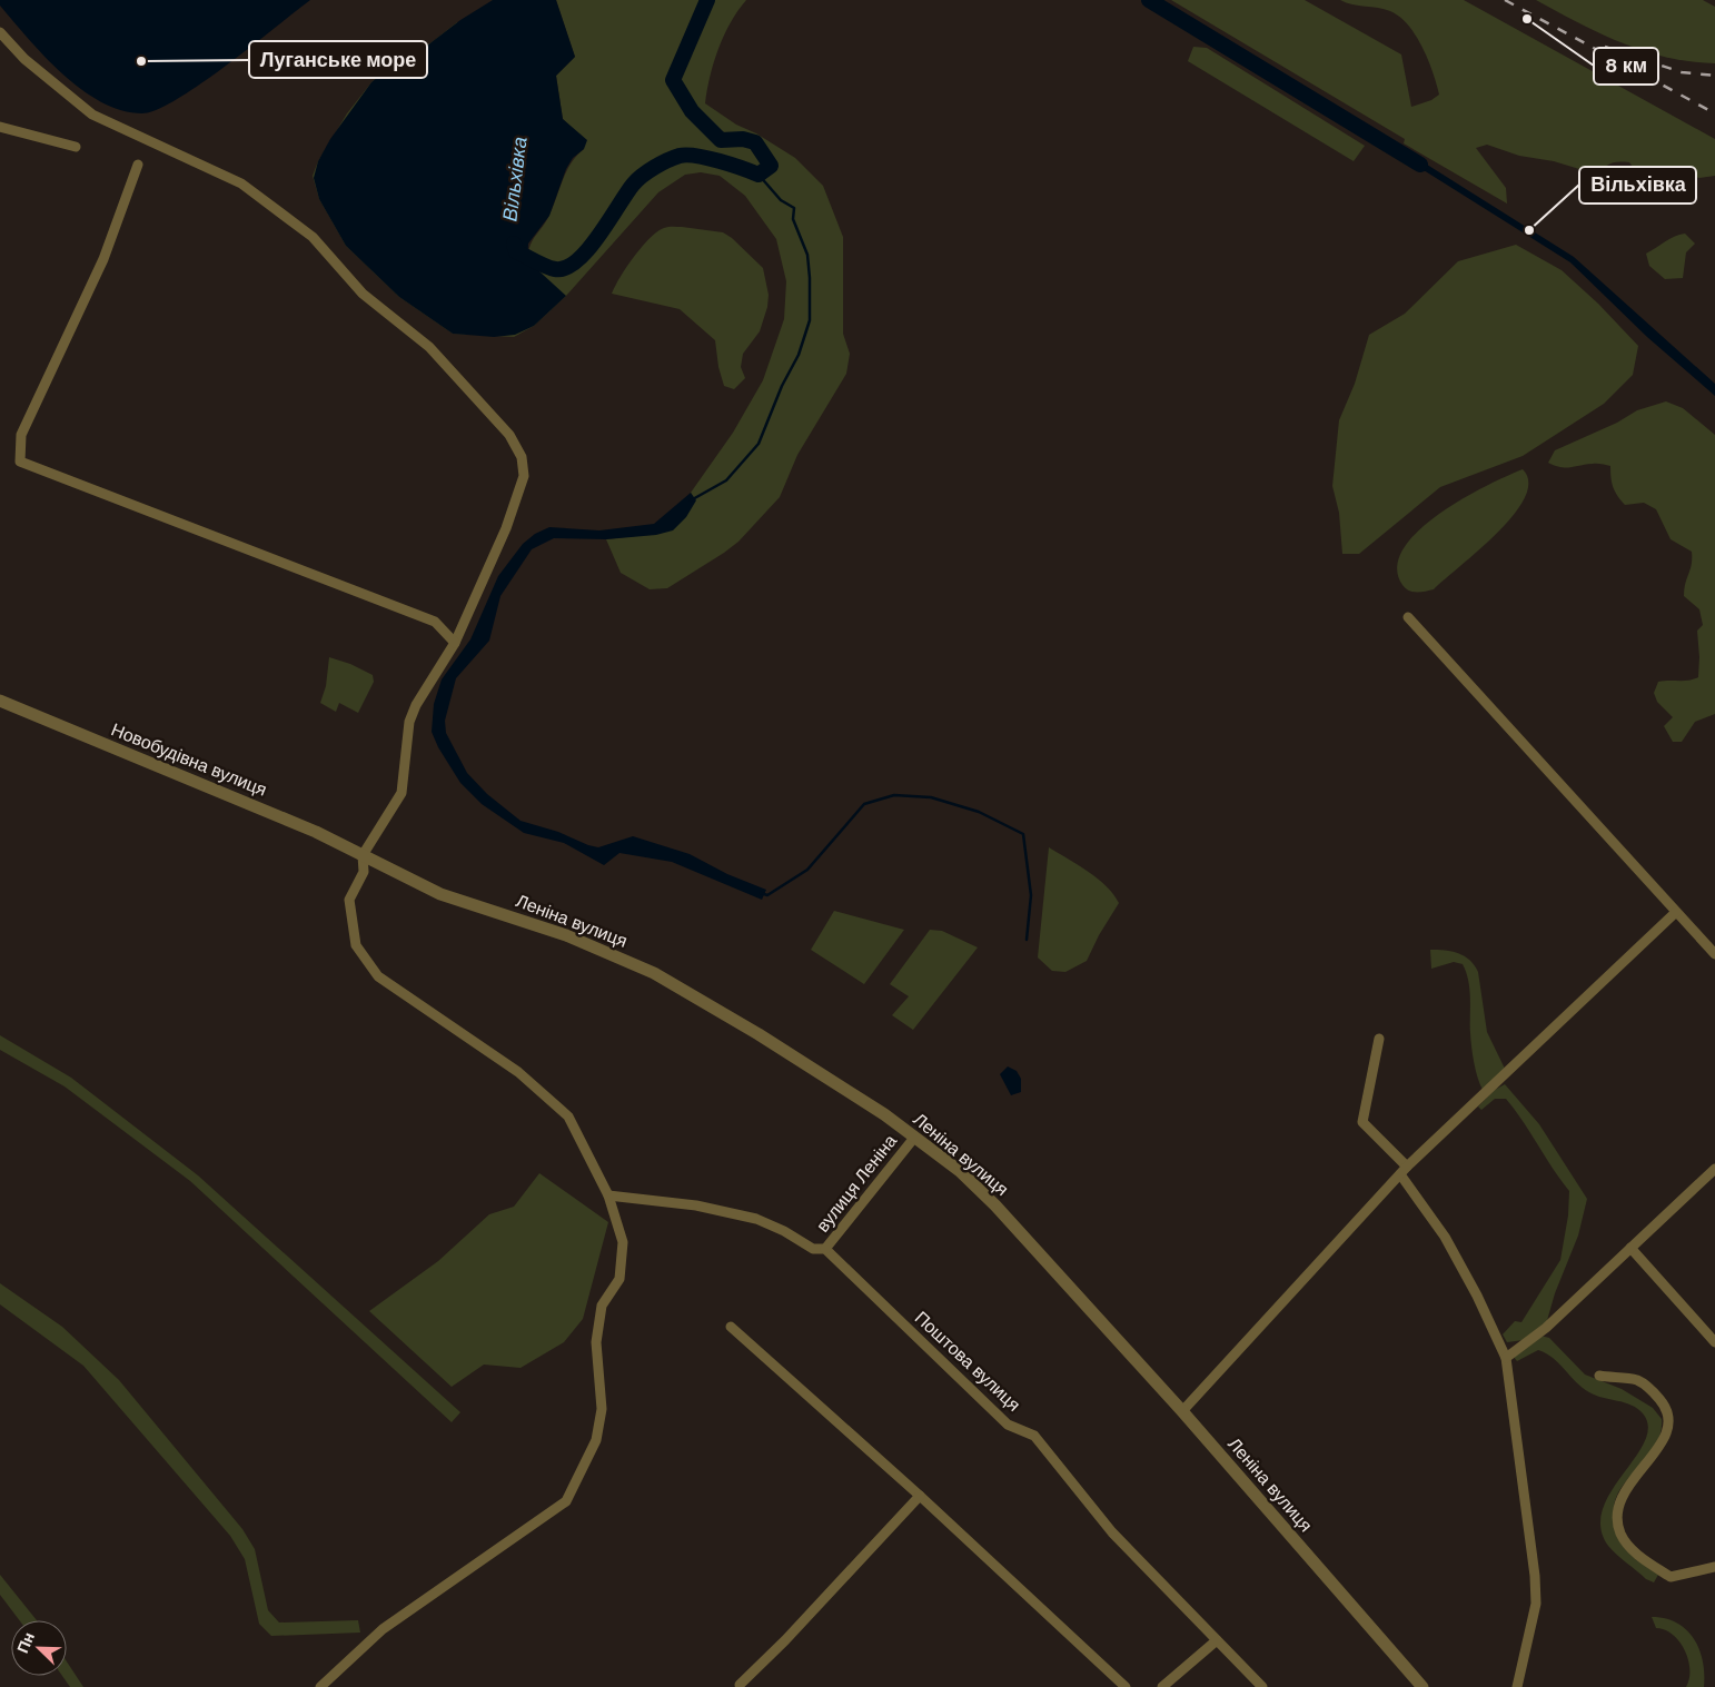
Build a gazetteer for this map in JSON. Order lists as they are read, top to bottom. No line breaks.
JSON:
{"streets":{"street":["Новобудівна вулиця","Леніна вулиця","вулиця Леніна","Поштова вулиця"]},"crossings":[["Новобудівна вулиця","Леніна вулиця"],["Леніна вулиця","вулиця Леніна"],["вулиця Леніна","Поштова вулиця"]],"water":["Вільхівка"],"places":["8 км","Луганське море","Вільхівка"],"north":"top left"}
